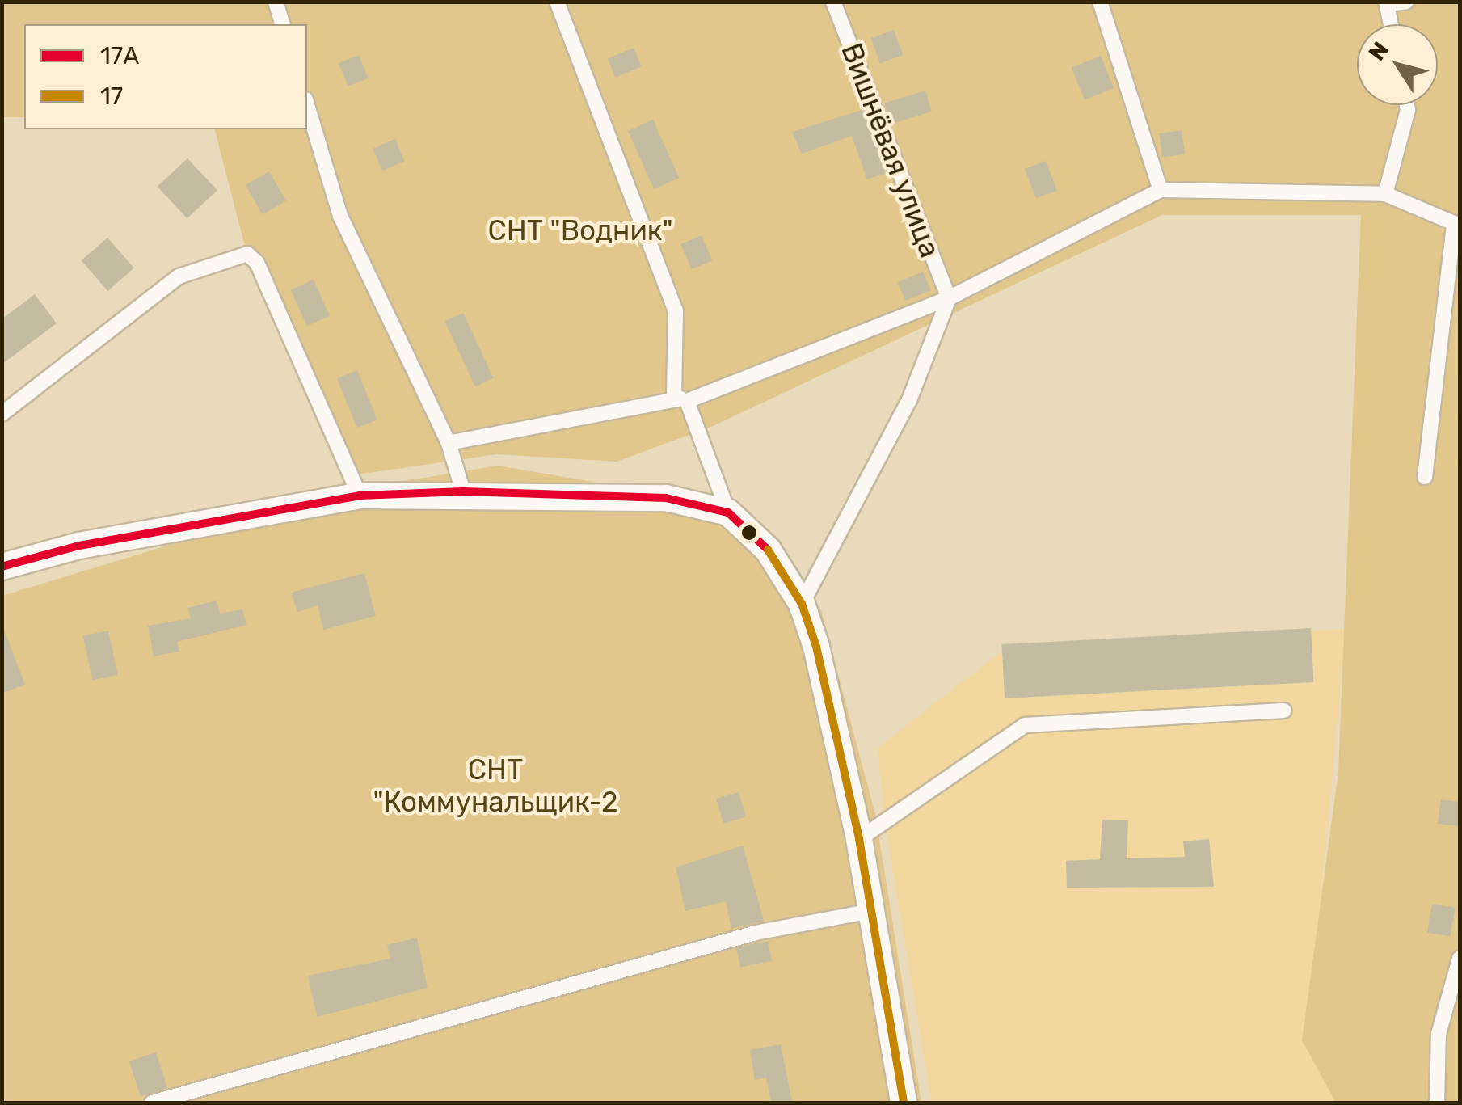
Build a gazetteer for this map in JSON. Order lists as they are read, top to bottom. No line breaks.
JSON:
{"streets":{"lane":["Вишнёвая улица"]},"parks":["СНТ \"Водник\"","СНТ \"Коммунальщик-2"],"lines":["transit line 17А","transit line 17"],"legend":["17А","17"],"north":"top left"}
